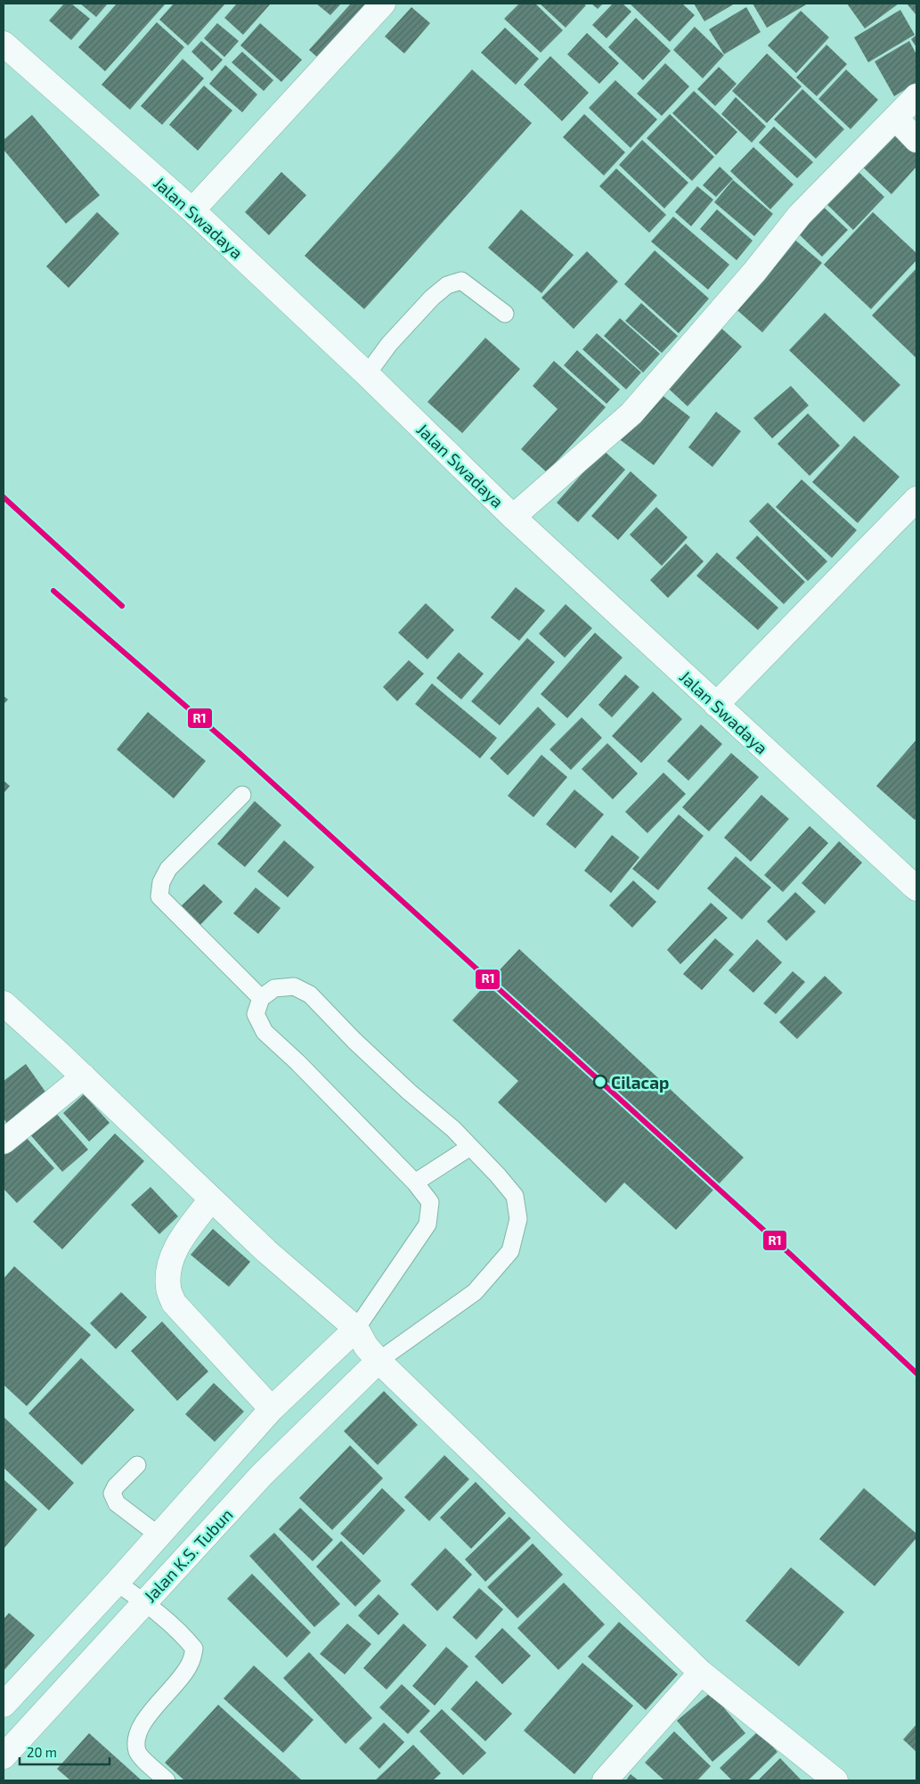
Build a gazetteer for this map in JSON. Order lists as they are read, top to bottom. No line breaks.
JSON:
{"streets":{"street":["Jalan Swadaya","Jalan K.S. Tubun"]},"places":["Cilacap"],"lines":["transit line R1"],"scale_bar":"20 m"}
